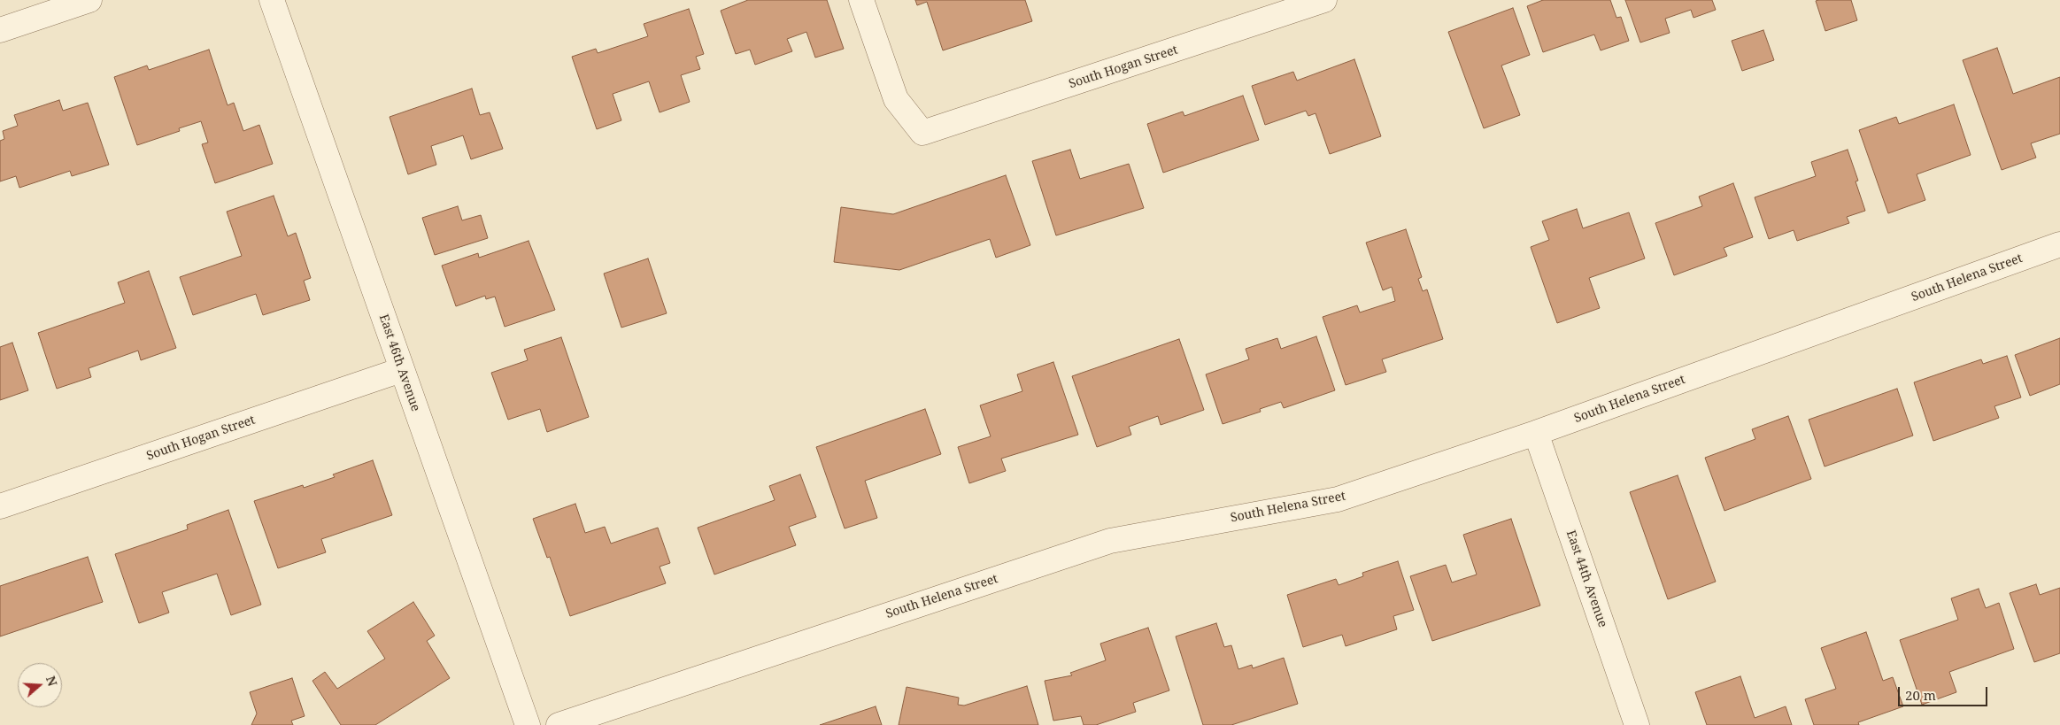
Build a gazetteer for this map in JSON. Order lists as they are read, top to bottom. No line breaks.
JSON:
{"streets":{"street":["South Hogan Street","South Helena Street","East 46th Avenue","East 44th Avenue"]},"crossings":[["South Hogan Street","East 46th Avenue"],["South Helena Street","East 44th Avenue"]],"scale_bar":"20 m","north":"right"}
